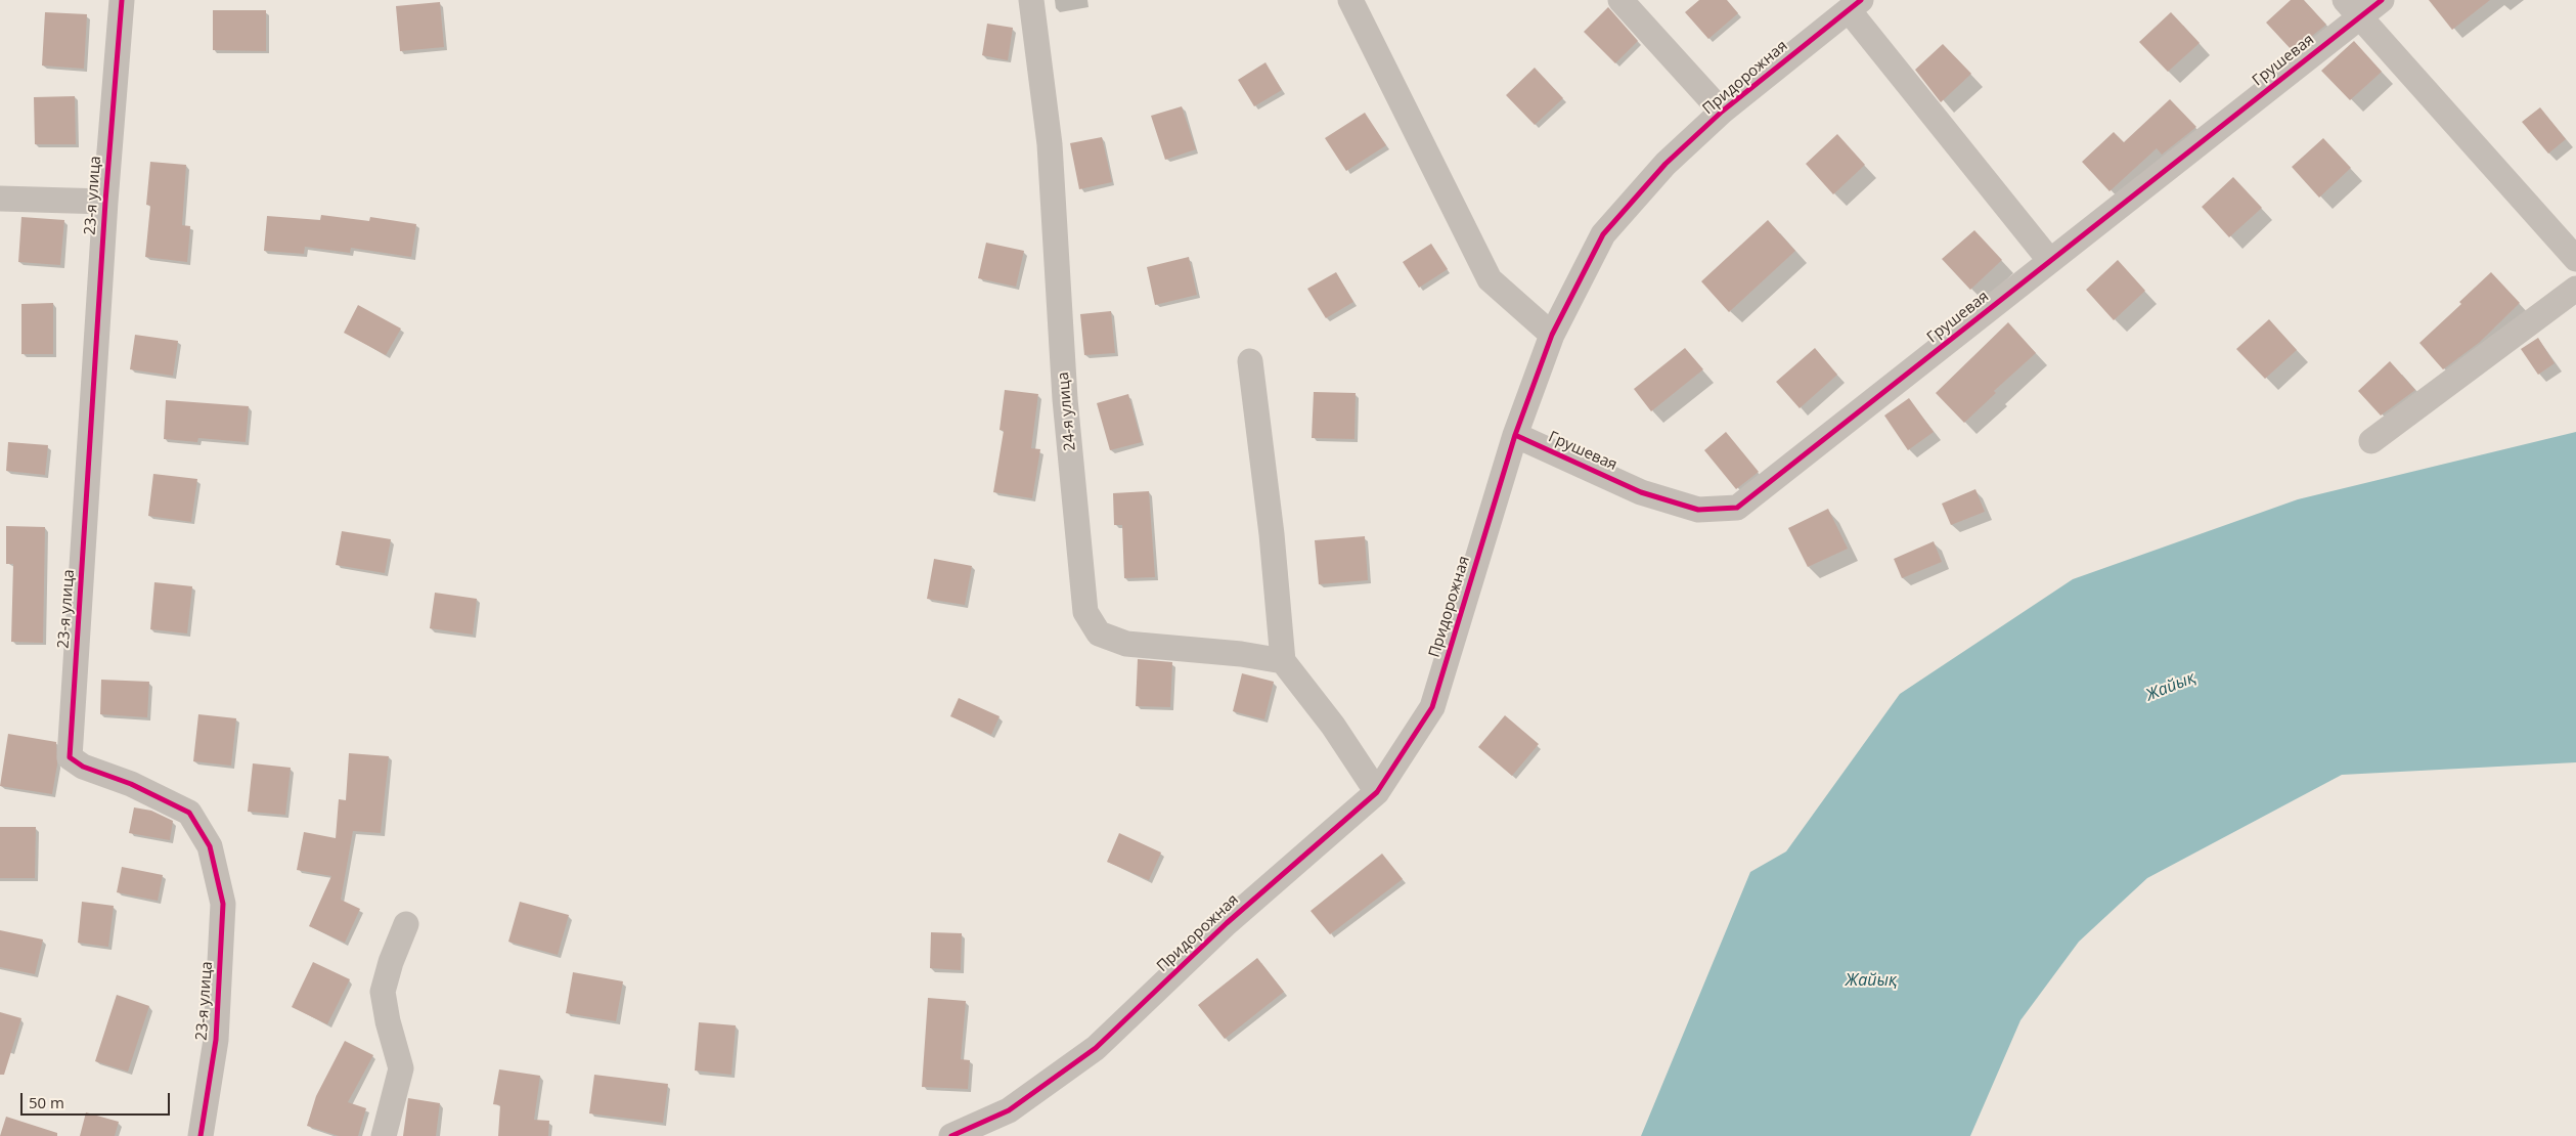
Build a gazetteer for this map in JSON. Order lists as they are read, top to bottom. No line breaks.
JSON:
{"streets":{"street":["Грушевая","Придорожная","23-я улица","24-я улица"]},"crossings":[["Грушевая","Придорожная"]],"water":["Жайық"],"scale_bar":"50 m"}
